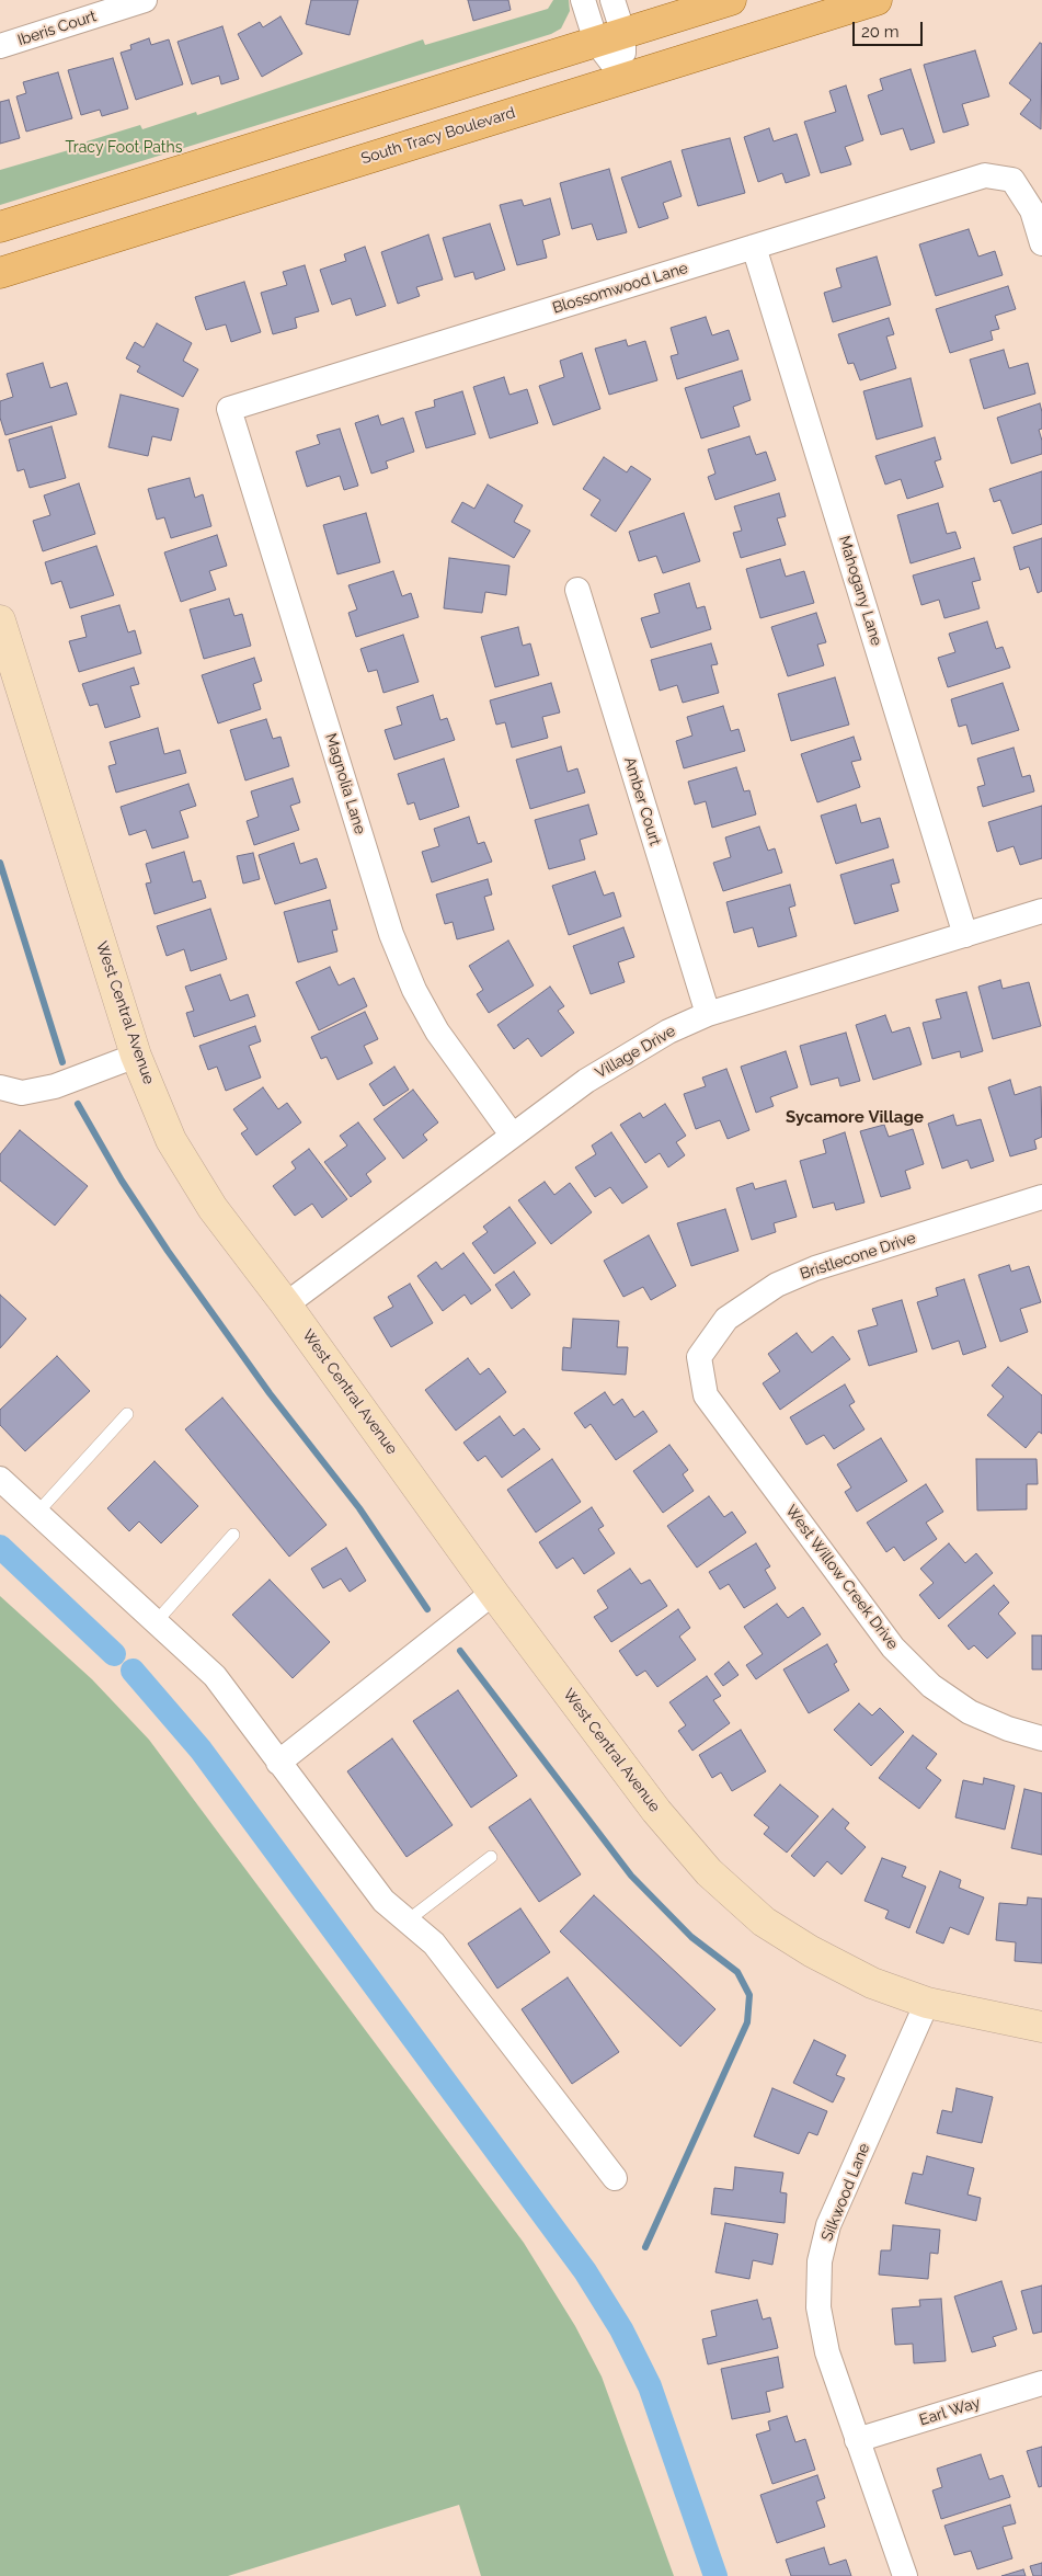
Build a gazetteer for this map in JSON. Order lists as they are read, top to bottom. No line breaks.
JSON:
{"streets":{"main road":["South Tracy Boulevard"],"street":["Iberis Court","Blossomwood Lane","Mahogany Lane","Magnolia Lane","Amber Court","West Central Avenue","Village Drive","Bristlecone Drive","West Willow Creek Drive","Silkwood Lane","Earl Way"]},"crossings":[["Blossomwood Lane","Mahogany Lane"],["Blossomwood Lane","Magnolia Lane"],["Mahogany Lane","Village Drive"],["Magnolia Lane","Village Drive"],["Amber Court","Village Drive"],["West Central Avenue","Village Drive"],["West Central Avenue","Silkwood Lane"],["Bristlecone Drive","West Willow Creek Drive"],["Silkwood Lane","Earl Way"]],"districts":["Sycamore Village"],"parks":["Tracy Foot Paths"],"scale_bar":"20 m"}
